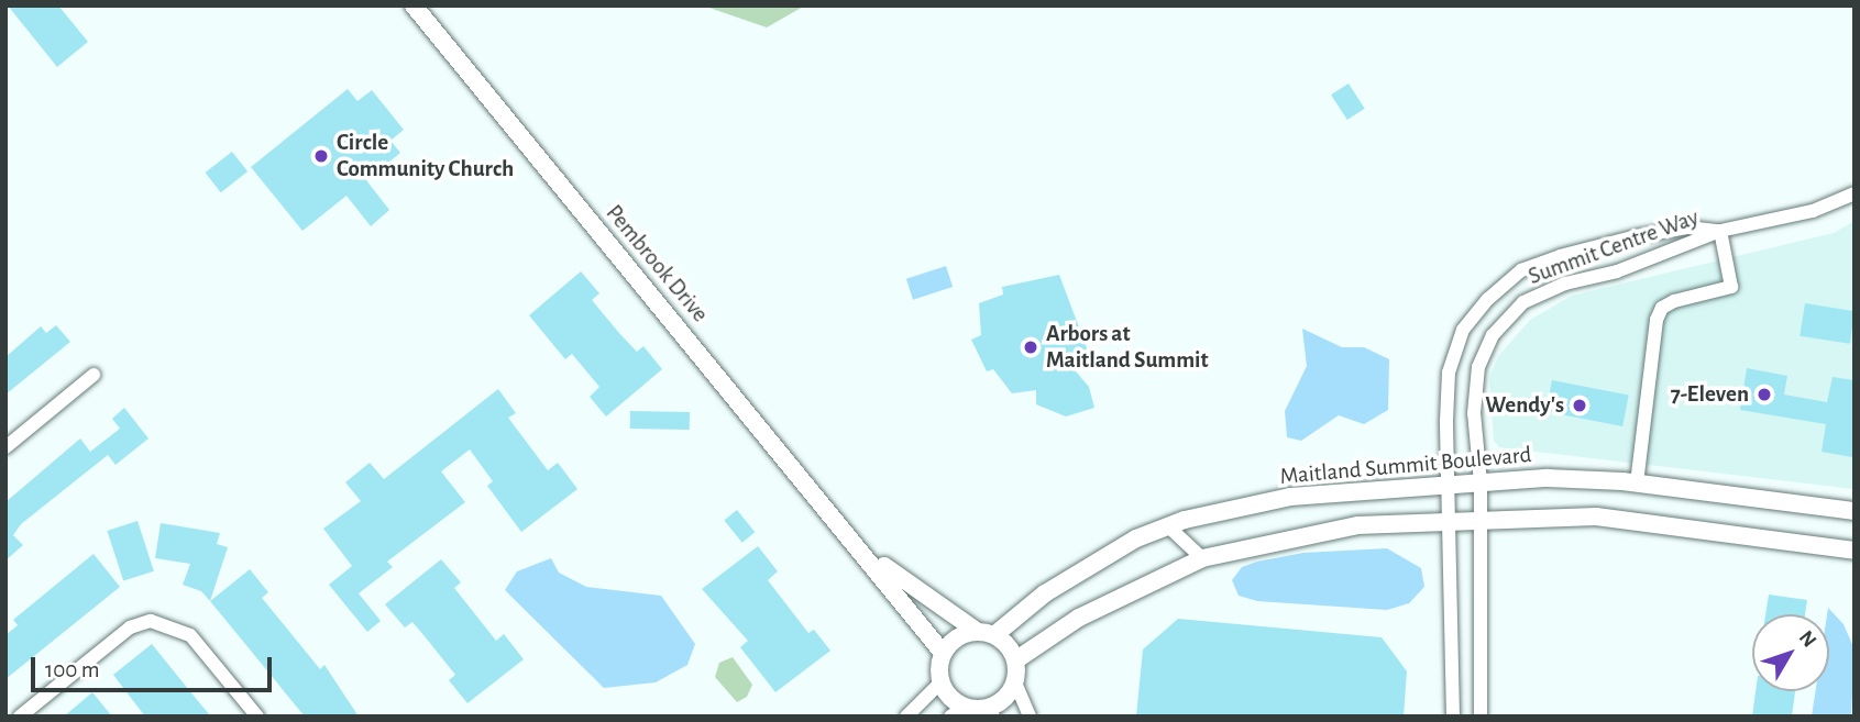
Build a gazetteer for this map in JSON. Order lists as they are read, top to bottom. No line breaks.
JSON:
{"streets":{"street":["Summit Centre Way","Pembrook Drive","Maitland Summit Boulevard"]},"crossings":[["Summit Centre Way","Maitland Summit Boulevard"],["Pembrook Drive","Maitland Summit Boulevard"]],"places":["Circle Community Church","Arbors at Maitland Summit","7-Eleven","Wendy's"],"scale_bar":"100 m","north":"top right"}
